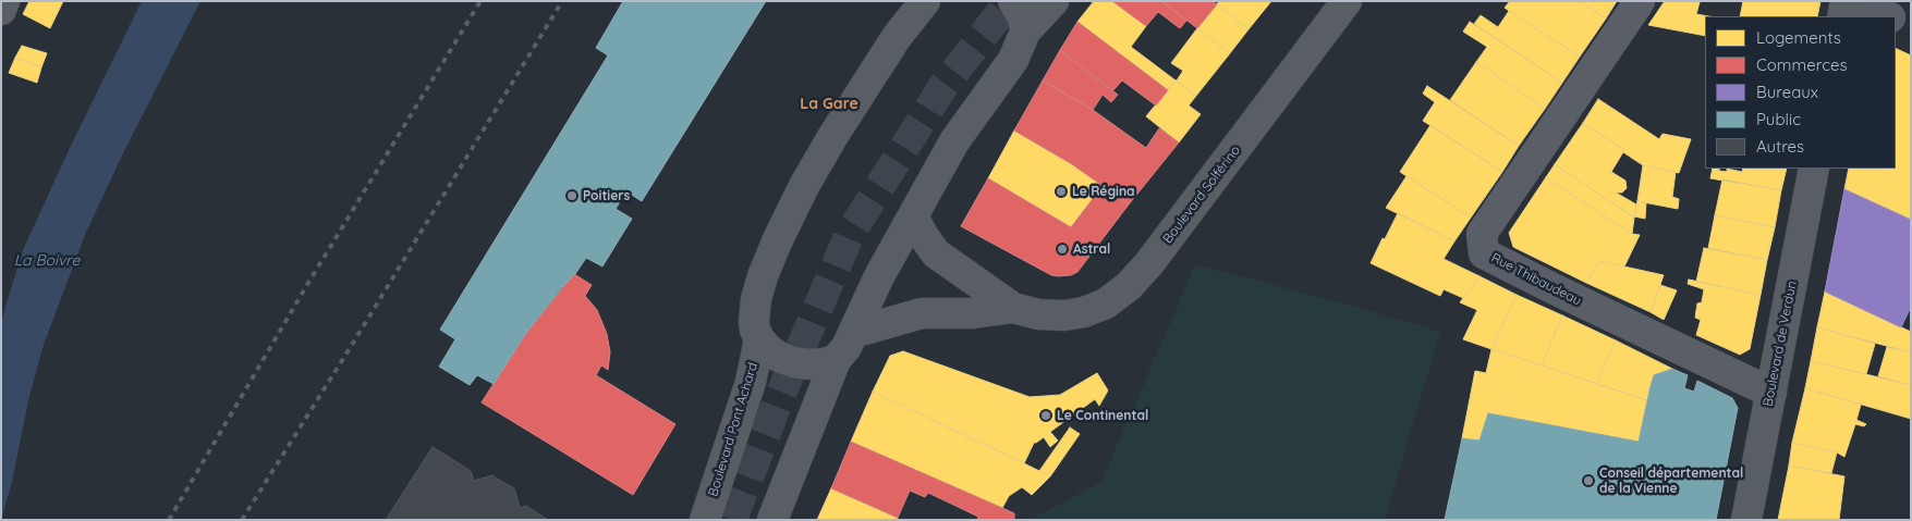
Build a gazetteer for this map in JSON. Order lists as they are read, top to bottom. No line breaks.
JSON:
{"streets":{"street":["Boulevard Solférino","Rue Thibaudeau","Boulevard de Verdun","Boulevard Pont Achard"]},"crossings":[["Rue Thibaudeau","Boulevard de Verdun"]],"districts":["La Gare"],"water":["La Boivre"],"places":["Le Régina","Poitiers","Astral","Le Continental","Conseil départemental de la Vienne"],"legend":["Logements","Commerces","Bureaux","Public","Autres"]}
